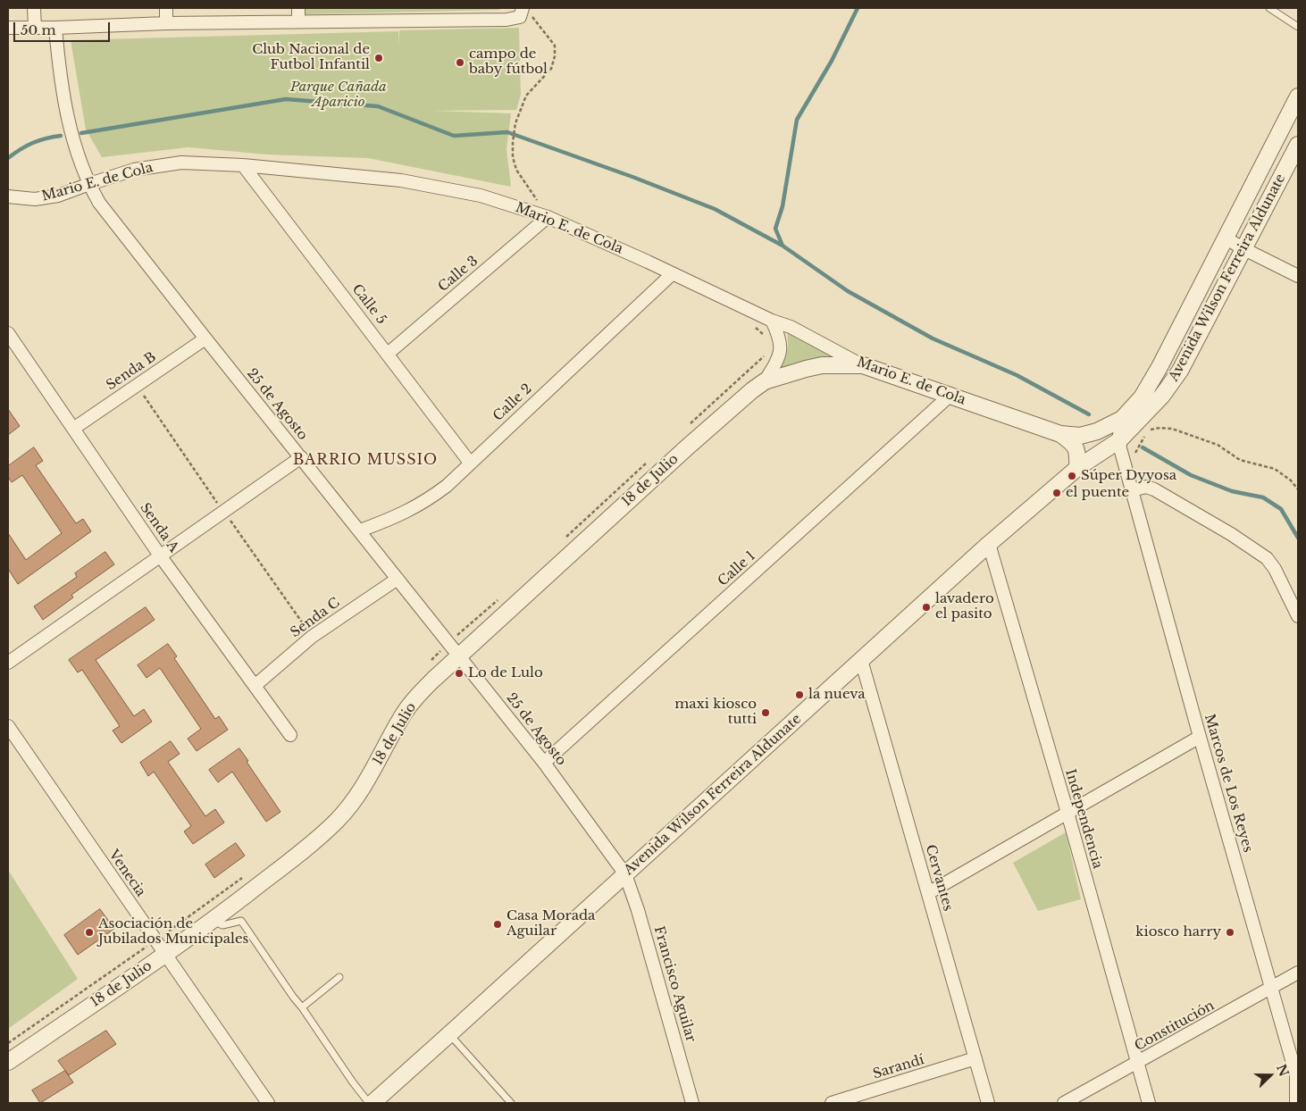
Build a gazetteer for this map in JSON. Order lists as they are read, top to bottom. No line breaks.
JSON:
{"streets":{"street":["Mario E. de Cola","Calle 3","Avenida Wilson Ferreira Aldunate","Calle 5","Senda B","Calle 2","25 de Agosto","18 de Julio","Senda A","Calle 1","Senda C","Marcos de Los Reyes","Independencia","Venecia","Cervantes","Francisco Aguilar","Constitución","Sarandí"]},"crossings":[["Mario E. de Cola","Calle 3"],["Mario E. de Cola","Avenida Wilson Ferreira Aldunate"],["Mario E. de Cola","Calle 5"],["Mario E. de Cola","Calle 2"],["Mario E. de Cola","25 de Agosto"],["Mario E. de Cola","18 de Julio"],["Mario E. de Cola","Calle 1"],["Calle 3","Calle 5"],["Avenida Wilson Ferreira Aldunate","25 de Agosto"],["Avenida Wilson Ferreira Aldunate","Marcos de Los Reyes"],["Avenida Wilson Ferreira Aldunate","Independencia"],["Avenida Wilson Ferreira Aldunate","Cervantes"],["Avenida Wilson Ferreira Aldunate","Francisco Aguilar"],["Calle 5","Calle 2"],["Senda B","25 de Agosto"],["Senda B","Senda A"],["Calle 2","25 de Agosto"],["25 de Agosto","18 de Julio"],["25 de Agosto","Calle 1"],["25 de Agosto","Senda C"],["25 de Agosto","Francisco Aguilar"],["18 de Julio","Venecia"],["Senda A","Senda C"],["Marcos de Los Reyes","Constitución"],["Independencia","Constitución"],["Cervantes","Sarandí"]],"districts":["BARRIO MUSSIO"],"parks":["Parque Cañada Aparicio"],"places":["Club Nacional de Futbol Infantil","campo de baby fútbol","Súper Dyyosa","el puente","lavadero el pasito","Lo de Lulo","la nueva","maxi kiosco tutti","Casa Morada Aguilar","Asociación de Jubilados Municipales","kiosco harry"],"scale_bar":"50 m","north":"right"}
